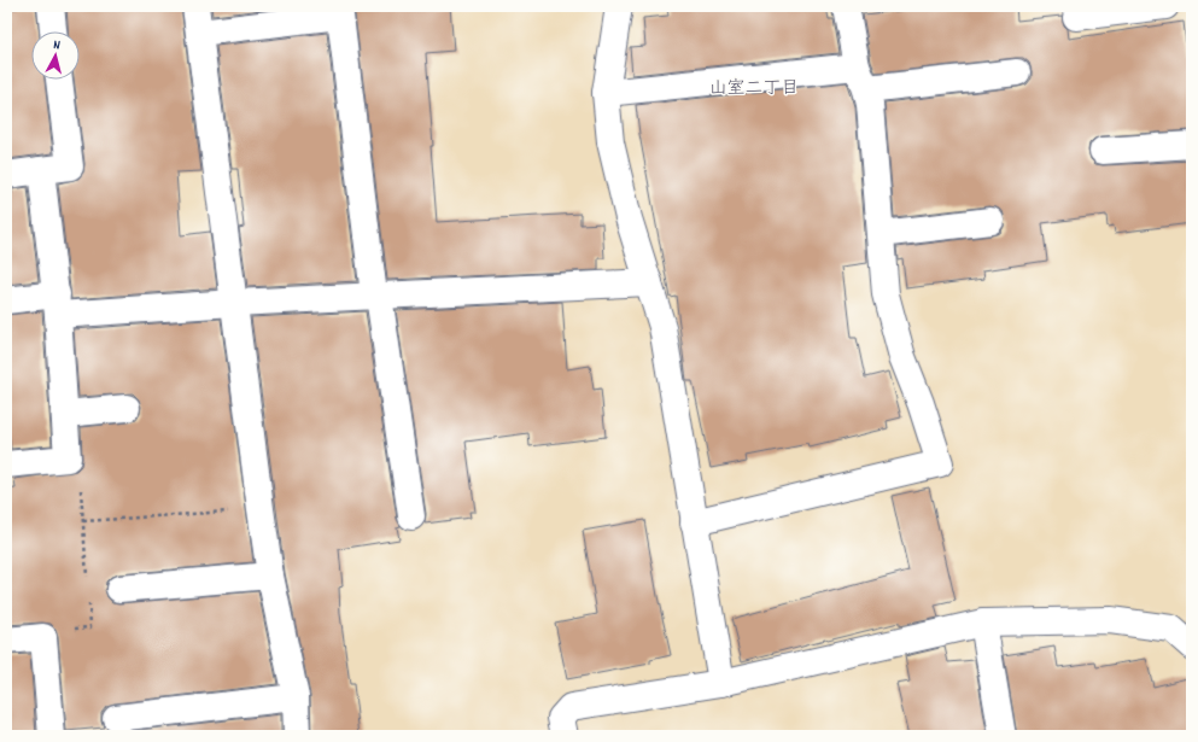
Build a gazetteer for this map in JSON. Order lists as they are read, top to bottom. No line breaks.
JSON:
{"districts":["山室二丁目"],"north":"top"}
